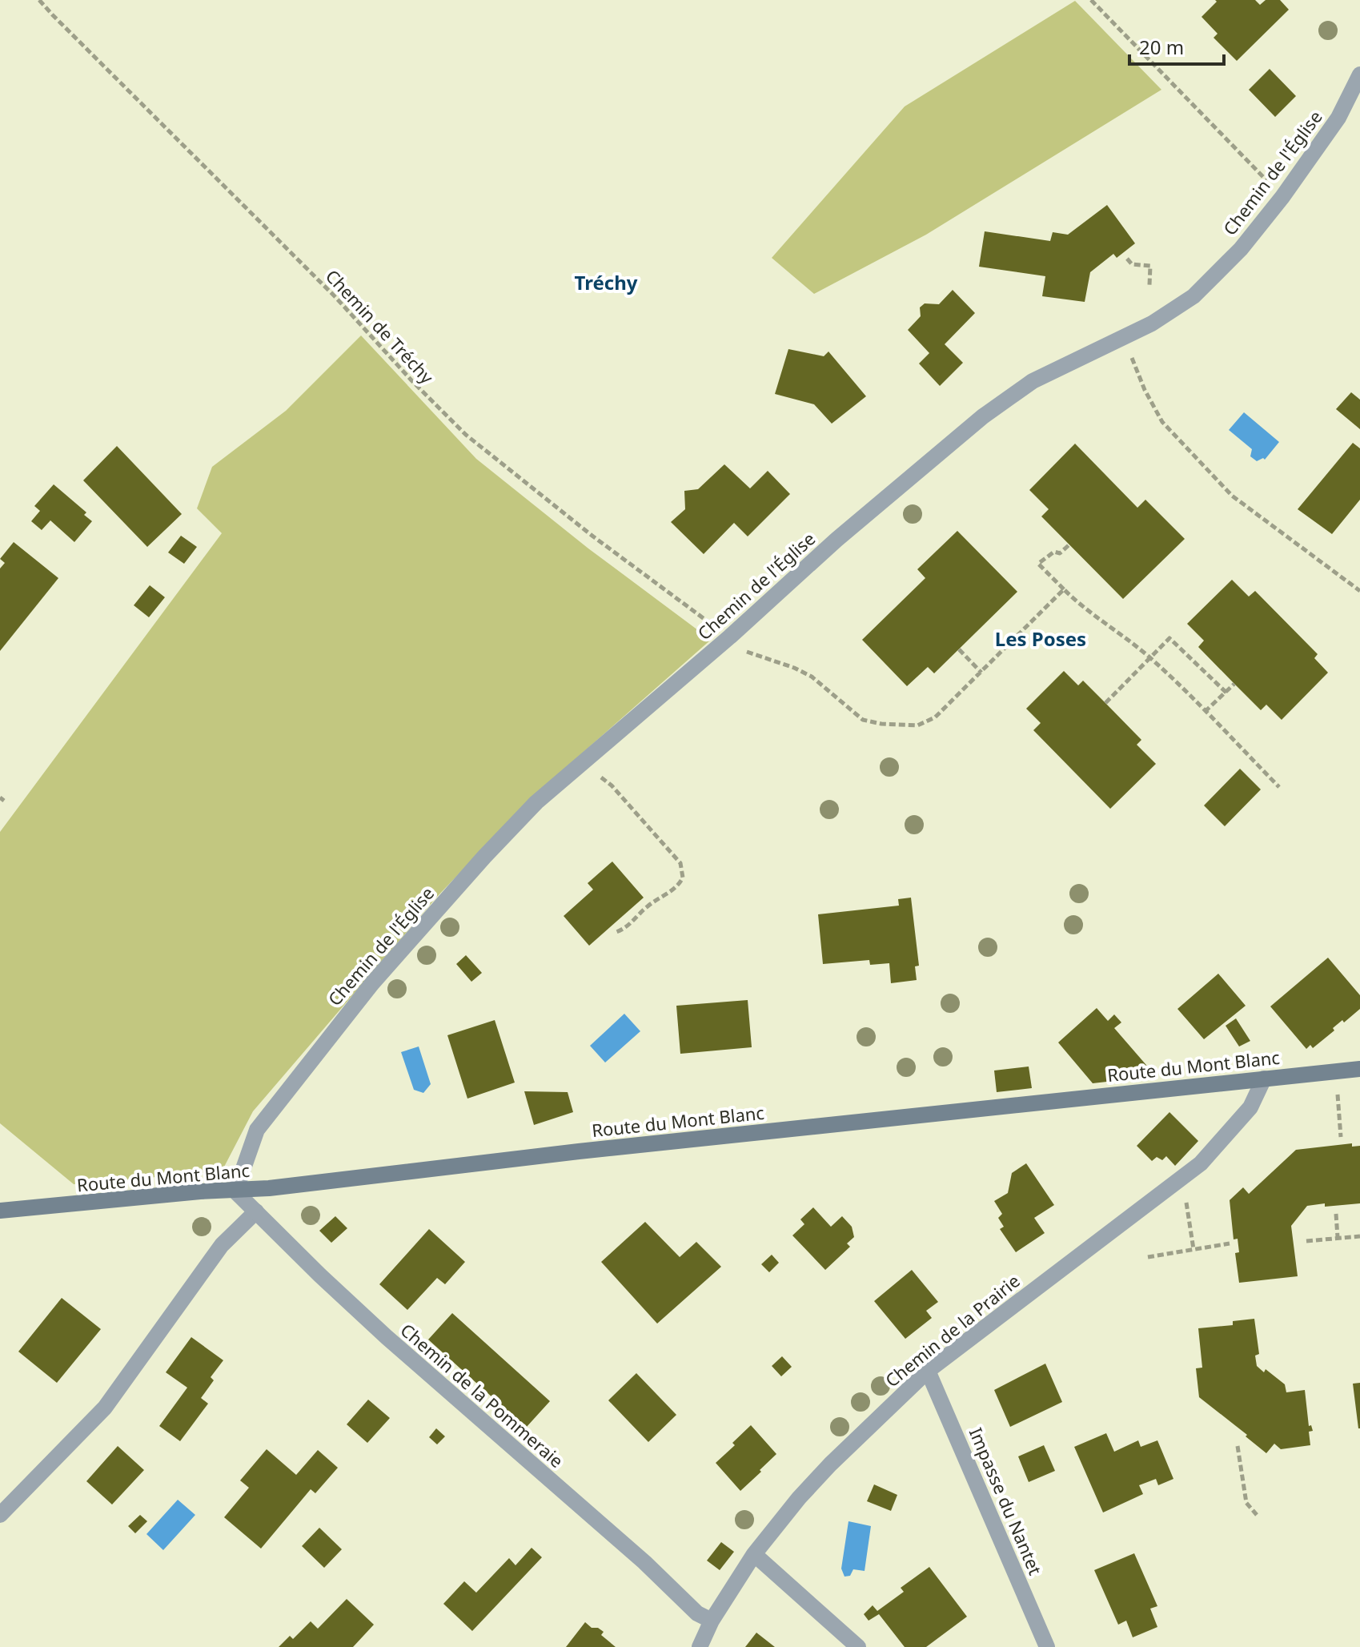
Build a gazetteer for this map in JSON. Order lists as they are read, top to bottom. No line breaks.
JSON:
{"streets":{"street":["Chemin de l'Église","Route du Mont Blanc","Chemin de la Prairie","Chemin de la Pommeraie","Impasse du Nantet"],"path":["Chemin de Tréchy"]},"crossings":[["Chemin de l'Église","Chemin de Tréchy"],["Chemin de l'Église","Route du Mont Blanc"],["Chemin de l'Église","Chemin de la Pommeraie"],["Route du Mont Blanc","Chemin de la Prairie"],["Route du Mont Blanc","Chemin de la Pommeraie"],["Chemin de la Prairie","Chemin de la Pommeraie"],["Chemin de la Prairie","Impasse du Nantet"]],"districts":["Tréchy","Les Poses"],"scale_bar":"20 m"}
